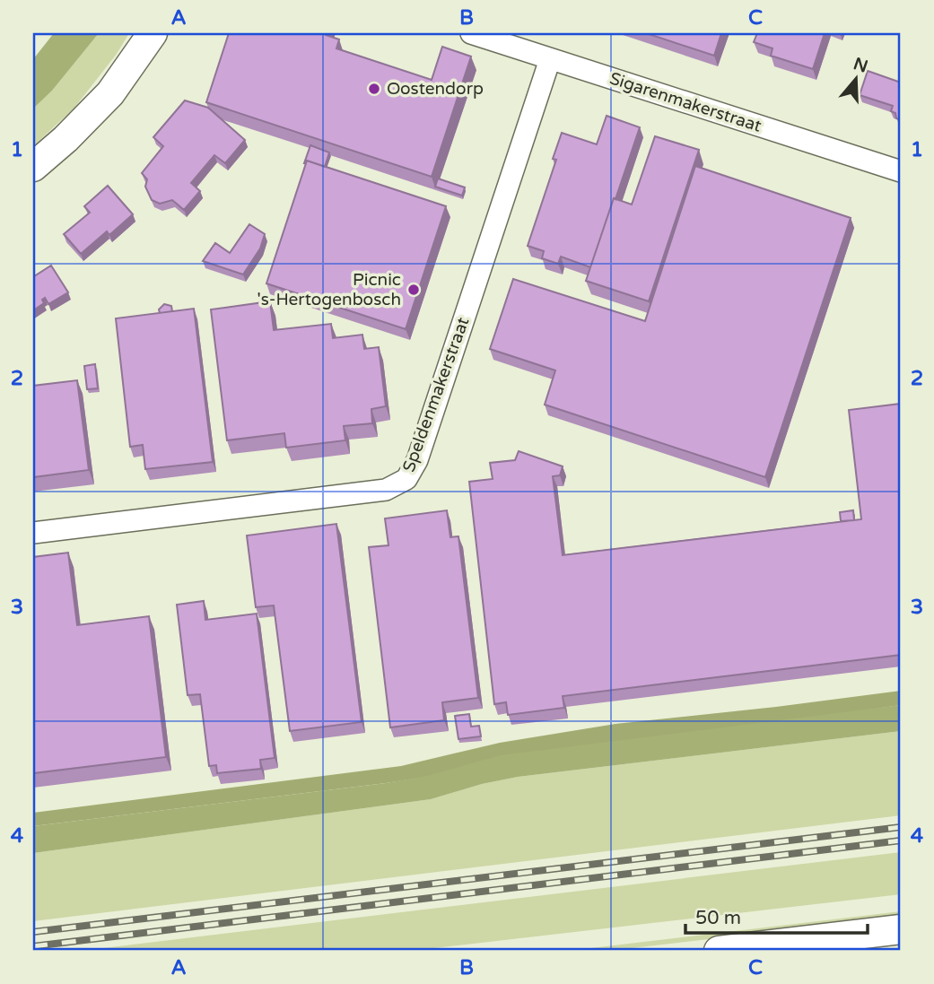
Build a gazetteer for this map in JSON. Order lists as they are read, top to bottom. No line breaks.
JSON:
{"streets":{"street":["Sigarenmakerstraat","Speldenmakerstraat"]},"crossings":[["Sigarenmakerstraat","Speldenmakerstraat"]],"places":["Oostendorp","Picnic 's-Hertogenbosch"],"scale_bar":"50 m","north":"top","grid":{"columns":["A","B","C"],"rows":["1","2","3","4"]}}
